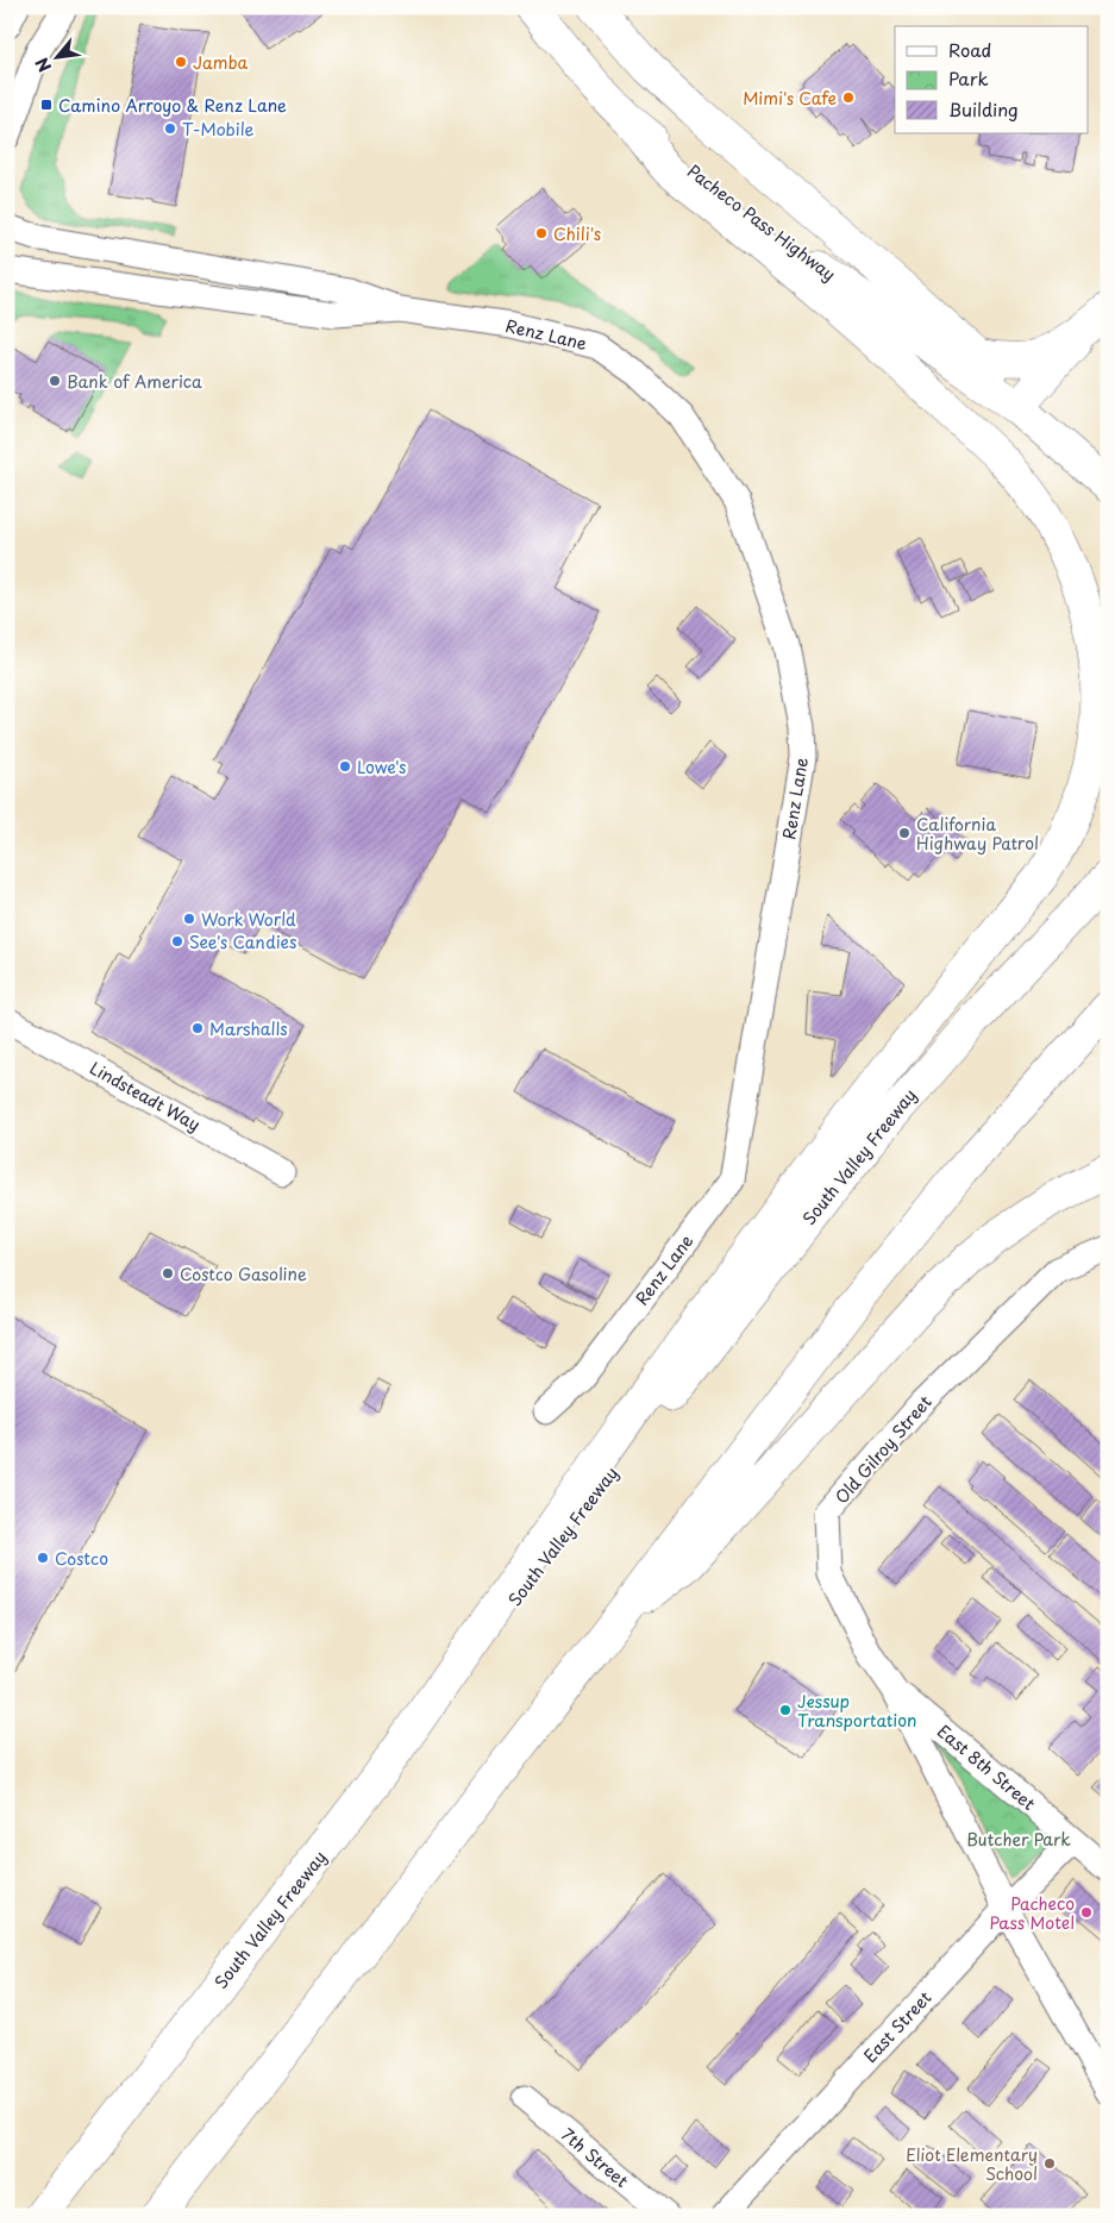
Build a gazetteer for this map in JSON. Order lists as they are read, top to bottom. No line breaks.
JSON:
{"streets":{"highway":["Pacheco Pass Highway","South Valley Freeway"],"street":["Renz Lane","Lindsteadt Way","Old Gilroy Street","East 8th Street","East Street","7th Street"]},"crossings":[["Old Gilroy Street","East 8th Street"],["Old Gilroy Street","East Street"],["East 8th Street","East Street"]],"parks":["Butcher Park"],"places":{"other":["Jamba","Mimi's Cafe","T-Mobile","Chili's","Bank of America","Lowe's","California Highway Patrol","Work World","See's Candies","Marshalls","Costco Gasoline","Costco","Jessup Transportation","Pacheco Pass Motel","Eliot Elementary School"],"transit":["Camino Arroyo & Renz Lane"]},"legend":["Road","Park","Building"],"north":"bottom left"}
